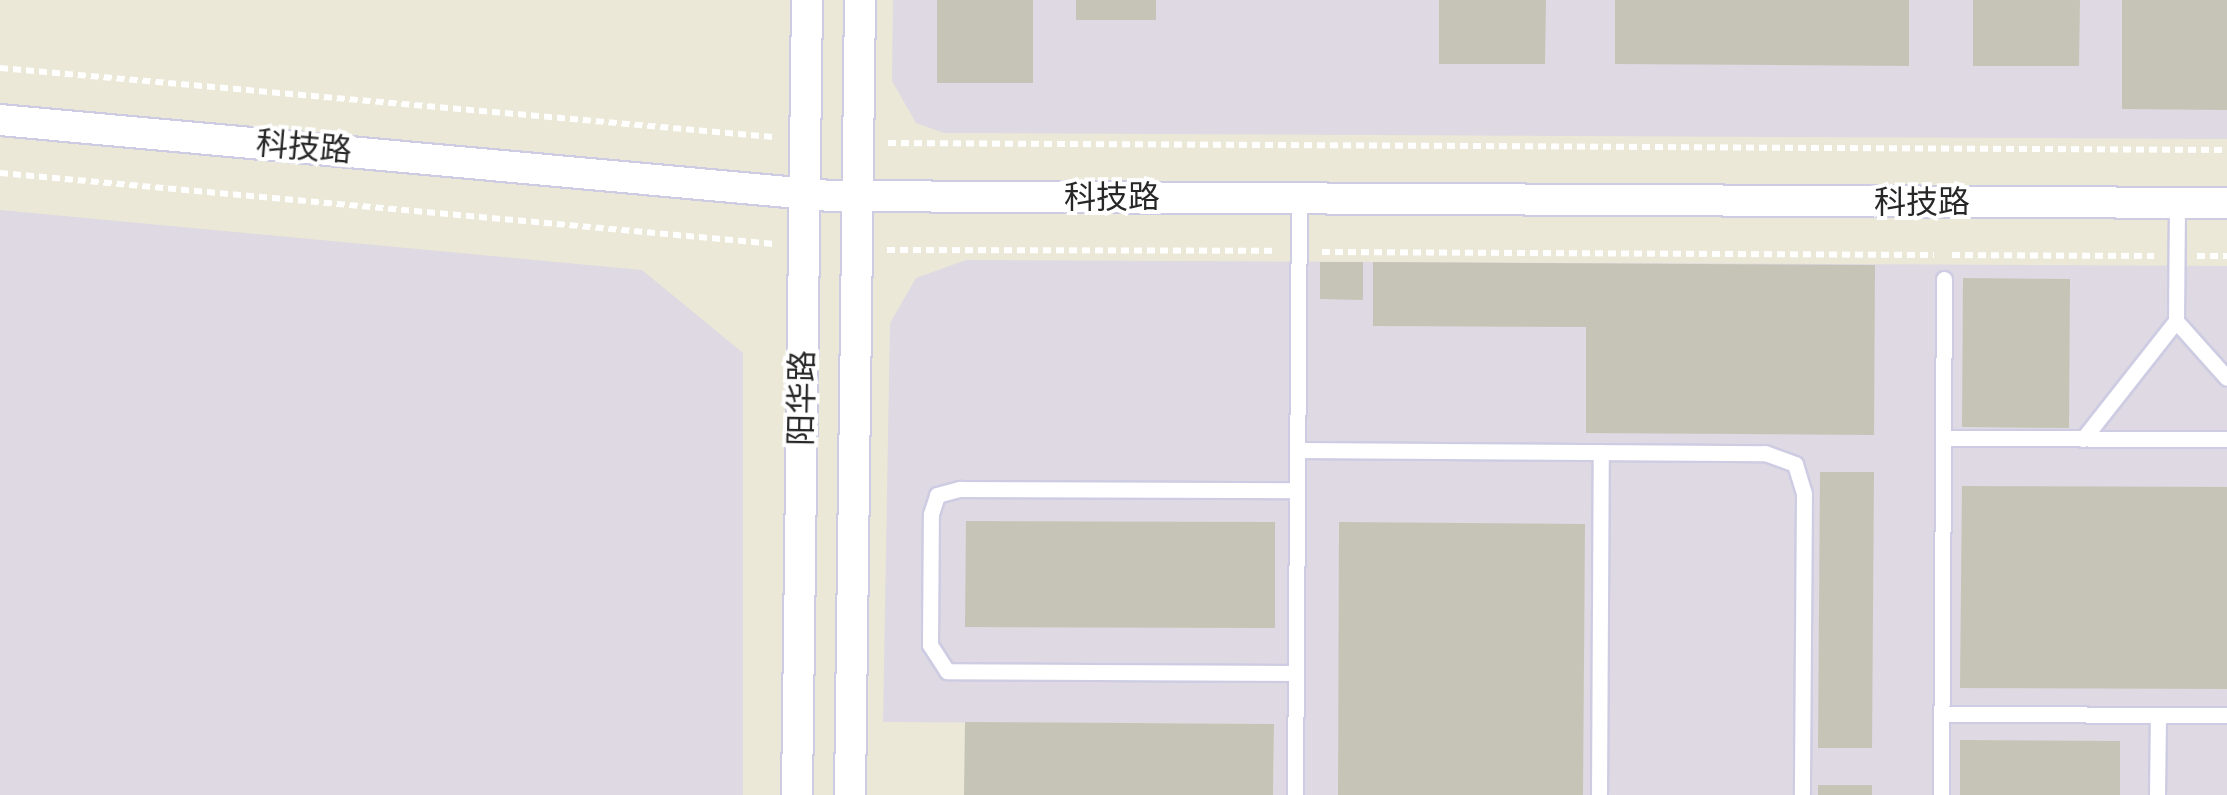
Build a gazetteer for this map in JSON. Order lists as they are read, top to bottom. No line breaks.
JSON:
{"streets":{"street":["科技路","阳华路"]},"crossings":[["科技路","阳华路"]]}
